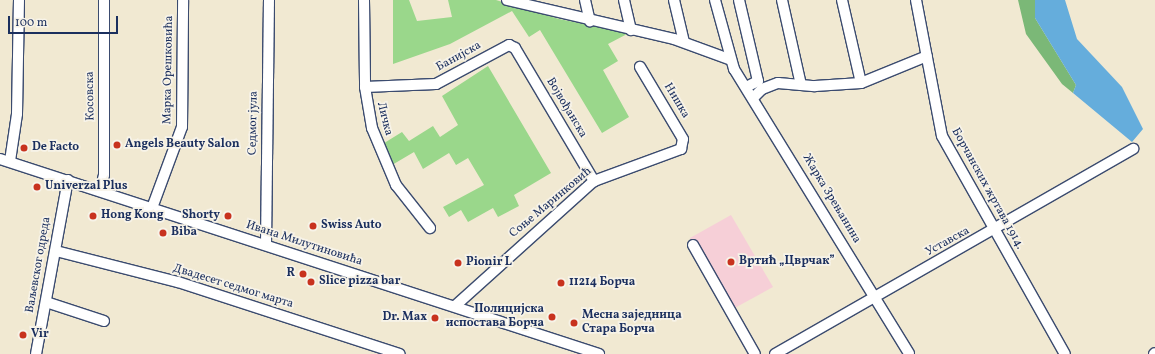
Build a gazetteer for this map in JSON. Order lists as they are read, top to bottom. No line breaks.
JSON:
{"streets":{"street":["Банијска","Марка Орешковића","Косовска","Нишка","Војвођанска","Личка","Седмог јула","Борчанских жртава 1914.","Жарка Зрењанина","Соње Маринковић","Уставска","Ивана Милутиновића","Ваљевског одреда","Двадесет седмог марта"]},"crossings":[["Банијска","Војвођанска"],["Банијска","Личка"],["Марка Орешковића","Ивана Милутиновића"],["Косовска","Ивана Милутиновића"],["Нишка","Соње Маринковић"],["Војвођанска","Соње Маринковић"],["Седмог јула","Ивана Милутиновића"],["Борчанских жртава 1914.","Уставска"],["Жарка Зрењанина","Уставска"],["Соње Маринковић","Ивана Милутиновића"],["Ивана Милутиновића","Ваљевског одреда"],["Ваљевског одреда","Двадесет седмог марта"]],"places":["Angels Beauty Salon","De Facto","Univerzal Plus","Hong Kong","Shorty","Swiss Auto","Biba","Вртић „Цврчак”","Pionir L","R","Slice pizza bar","11214 Борча","Полицијска испостава Борча","Dr. Max","Месна заједница Стара Борча","Vir"],"scale_bar":"100 m"}
